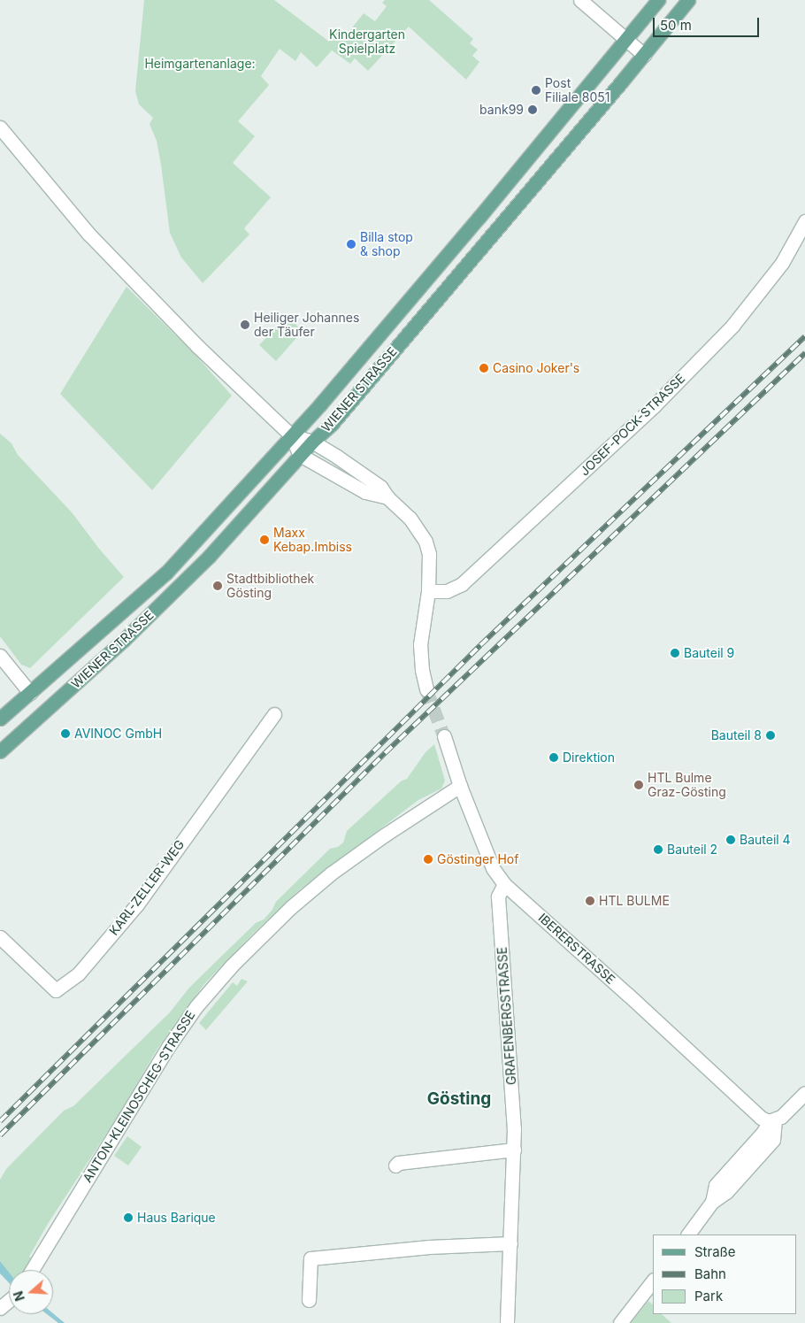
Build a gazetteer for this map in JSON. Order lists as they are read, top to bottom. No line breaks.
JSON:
{"streets":{"main road":["WIENER STRASSE"],"street":["JOSEF-POCK-STRASSE","KARL-ZELLER-WEG","IBERERSTRASSE","GRAFENBERGSTRASSE","ANTON-KLEINOSCHEG-STRASSE"]},"crossings":[["IBERERSTRASSE","GRAFENBERGSTRASSE"],["IBERERSTRASSE","ANTON-KLEINOSCHEG-STRASSE"]],"districts":["Gösting"],"parks":["Kindergarten Spielplatz","Heimgartenanlage:"],"places":["Post Filiale 8051","bank99","Billa stop & shop","Heiliger Johannes der Täufer","Casino Joker's","Maxx Kebap.Imbiss","Stadtbibliothek Gösting","Bauteil 9","AVINOC GmbH","Bauteil 8","Direktion","HTL Bulme Graz-Gösting","Bauteil 4","Bauteil 2","Göstinger Hof","HTL BULME","Haus Barique"],"legend":["Straße","Bahn","Park"],"scale_bar":"50 m","north":"left"}
